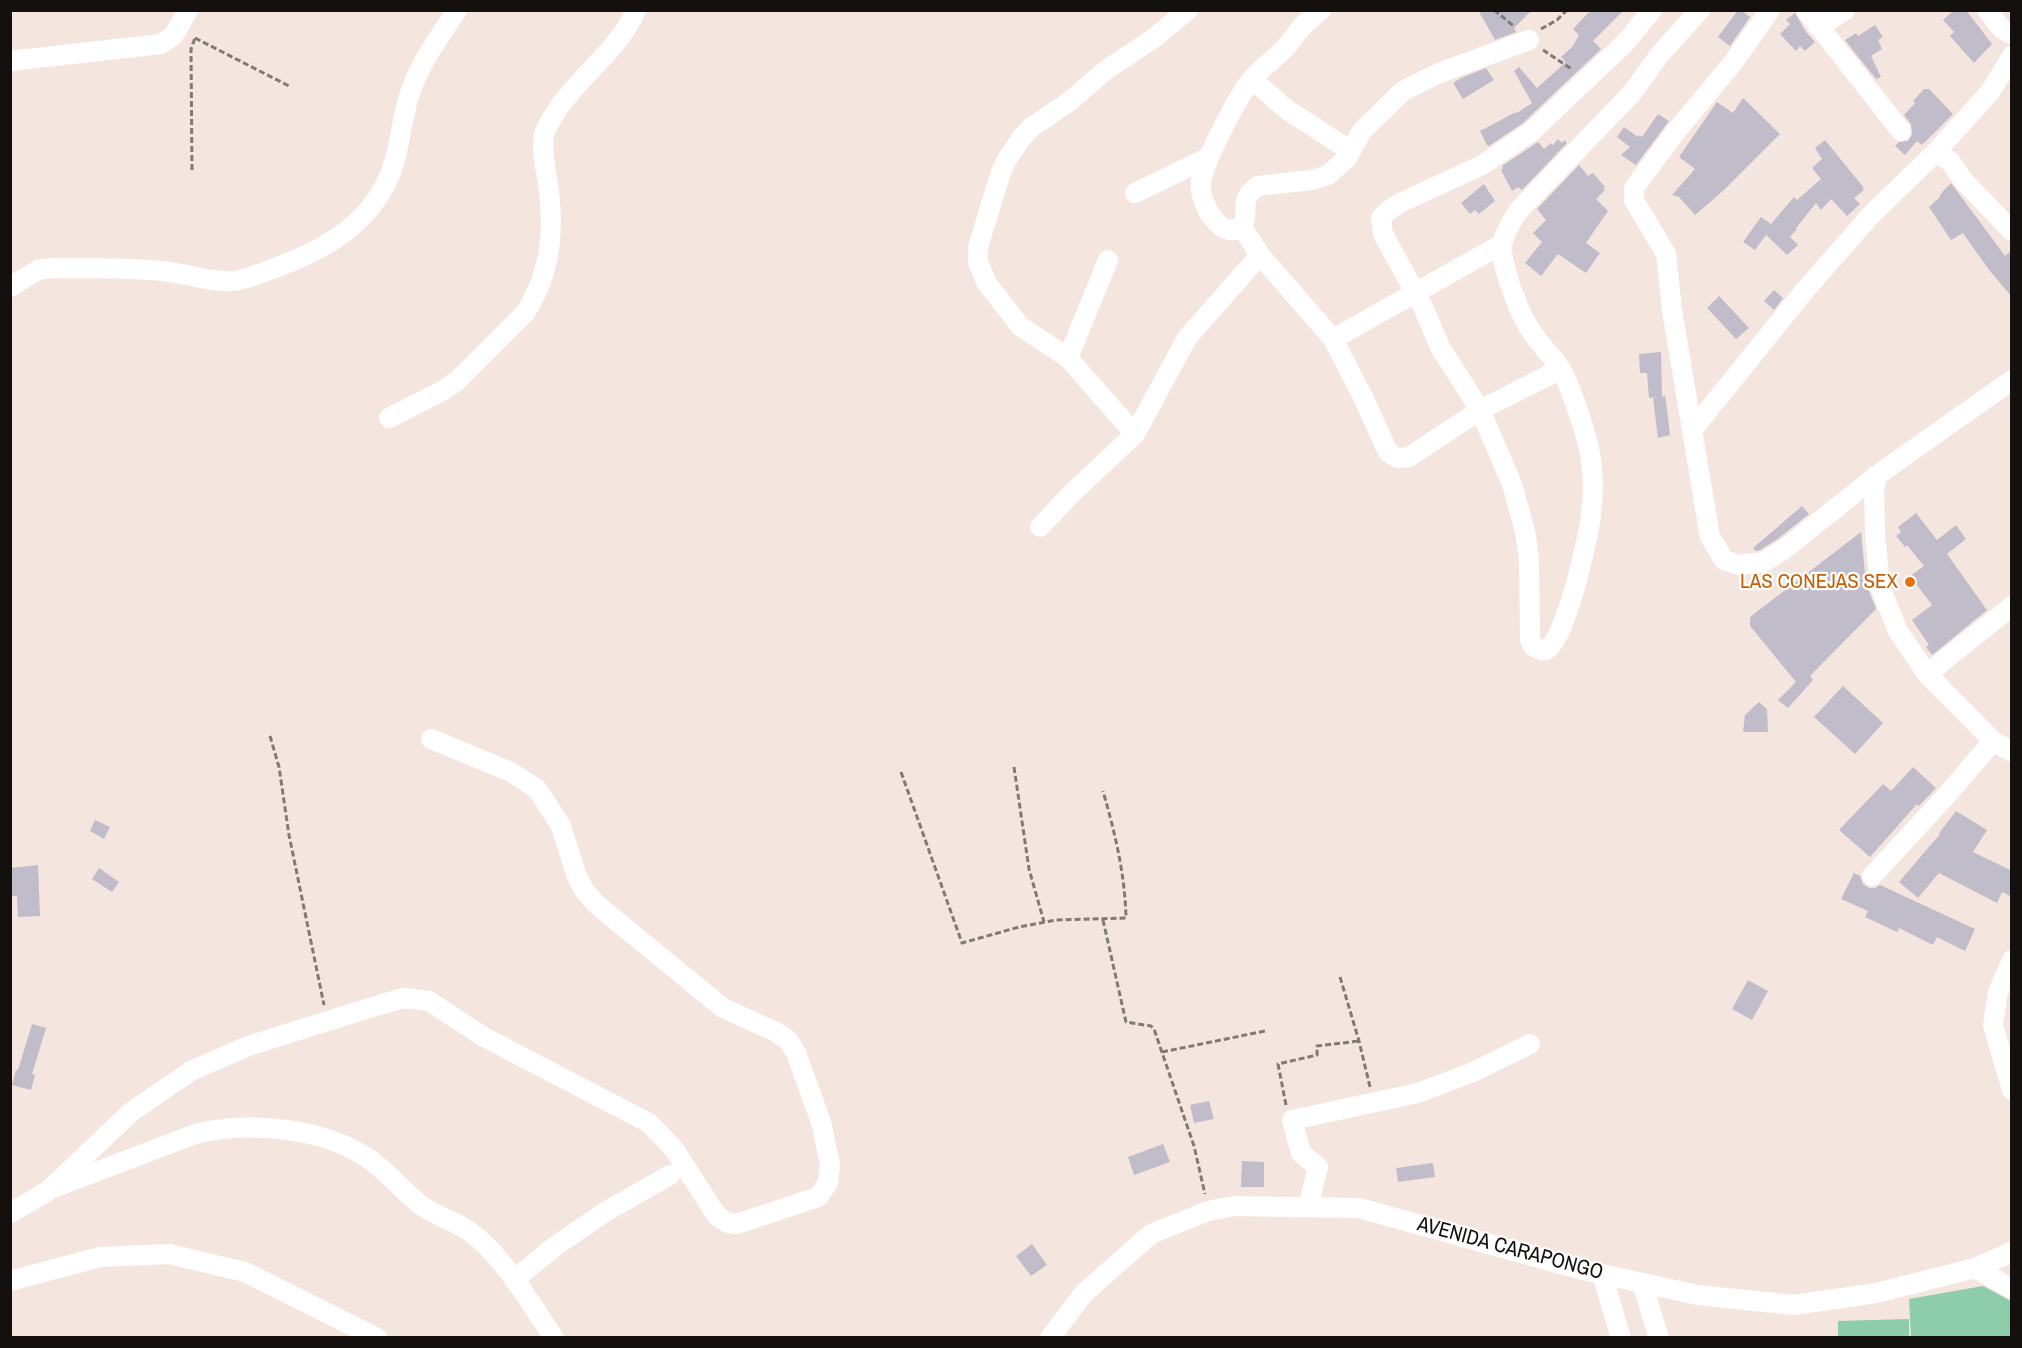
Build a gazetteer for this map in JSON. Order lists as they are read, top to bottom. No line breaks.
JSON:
{"streets":{"street":["AVENIDA CARAPONGO"]},"places":["LAS CONEJAS SEX"]}
